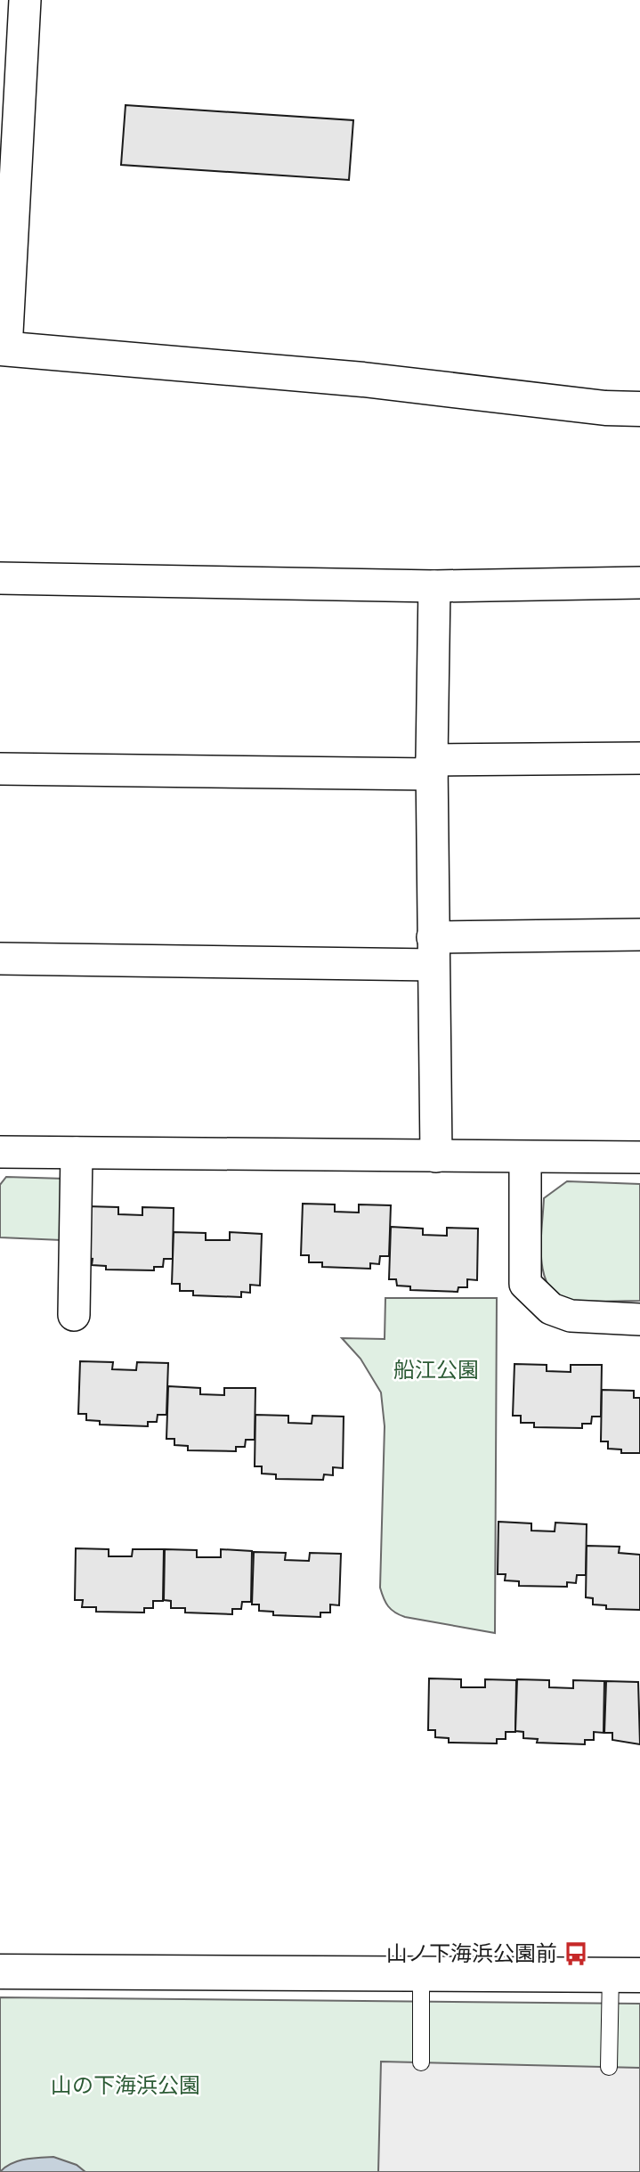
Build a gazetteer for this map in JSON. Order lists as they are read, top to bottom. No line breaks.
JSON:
{"parks":["船江公園","山の下海浜公園"],"places":{"bus stop":["山ノ下海浜公園前"]}}
